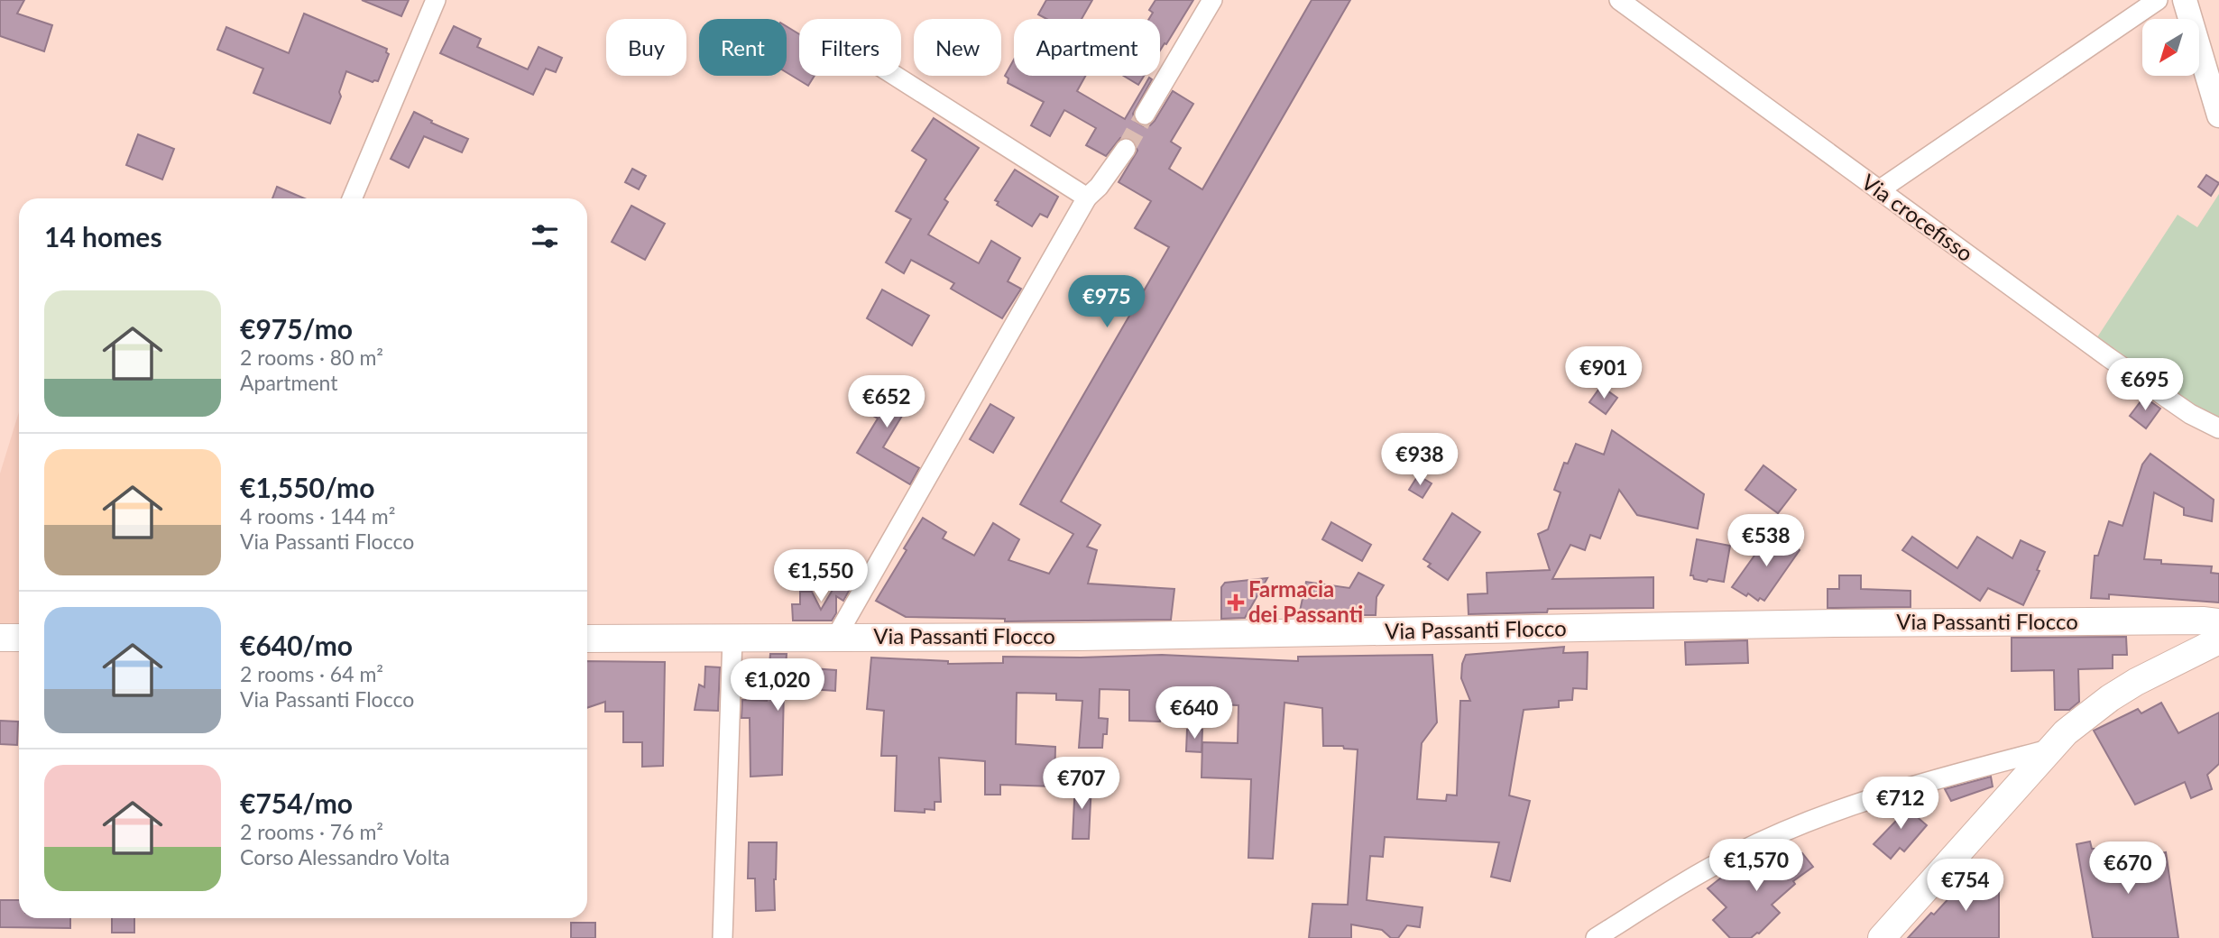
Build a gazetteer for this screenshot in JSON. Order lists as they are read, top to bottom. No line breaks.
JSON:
{"streets":{"main road":["Via Passanti Flocco"],"street":["Via crocefisso"]},"places":{"health":["Farmacia dei Passanti"]},"north":"bottom left","page":{"chip":["Buy","Rent","Filters","New","Apartment"],"heading":"14 homes","list":[{"name":"€975/mo","note":"2 rooms · 80 m² · Apartment"},{"name":"€1,550/mo","note":"4 rooms · 144 m² · Via Passanti Flocco"},{"name":"€640/mo","note":"2 rooms · 64 m² · Via Passanti Flocco"},{"name":"€754/mo","note":"2 rooms · 76 m² · Corso Alessandro Volta"}],"price":["€975","€901","€695","€652","€938","€538","€1,550","€1,020","€640","€707","€712","€1,570","€670","€754"]}}
